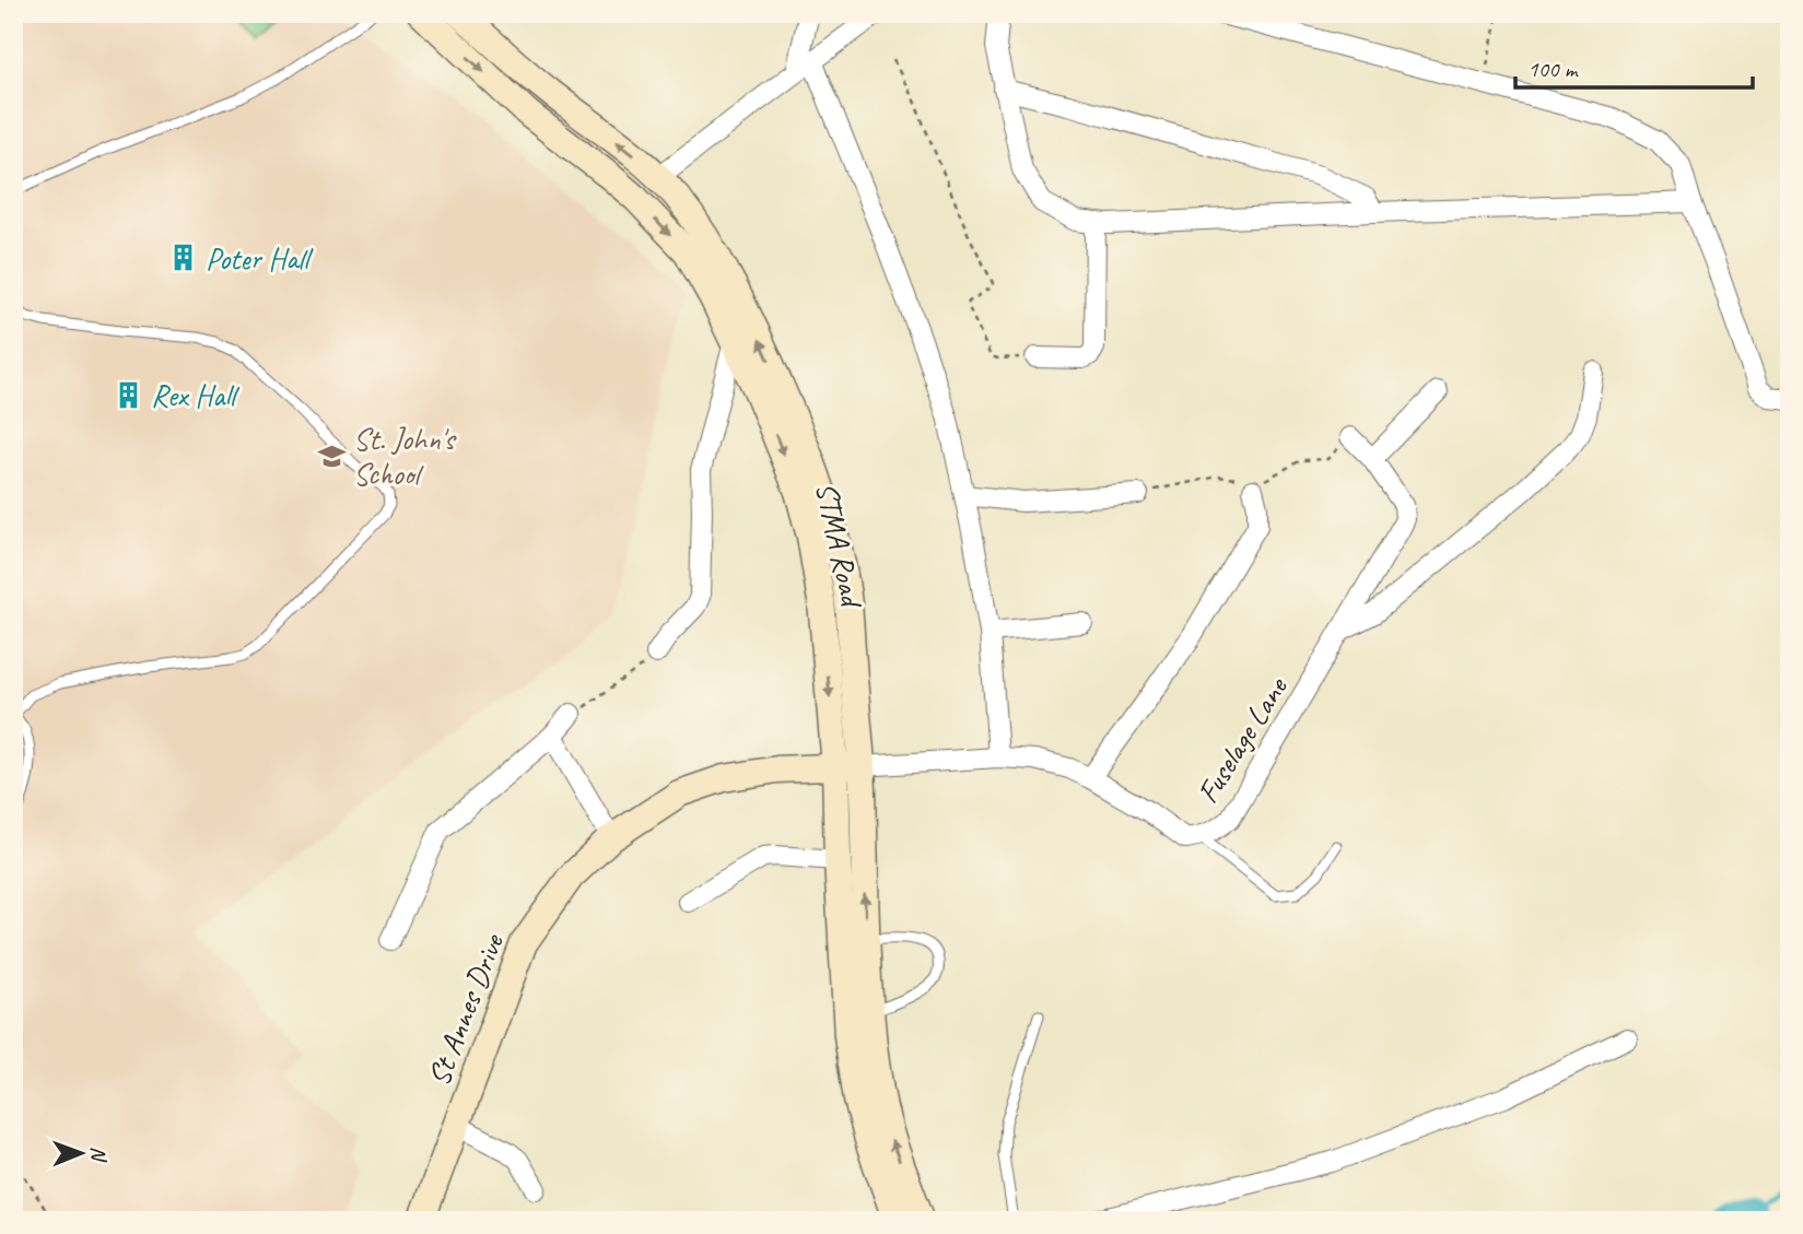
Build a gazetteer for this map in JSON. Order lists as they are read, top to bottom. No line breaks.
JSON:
{"streets":{"main road":["STMA Road","St Annes Drive"],"street":["Fuselage Lane"]},"crossings":[["STMA Road","Fuselage Lane"],["STMA Road","St Annes Drive"],["Fuselage Lane","St Annes Drive"]],"places":{"building":["Poter Hall","Rex Hall"],"school or university":["St. John's School"]},"scale_bar":"100 m","north":"right"}
